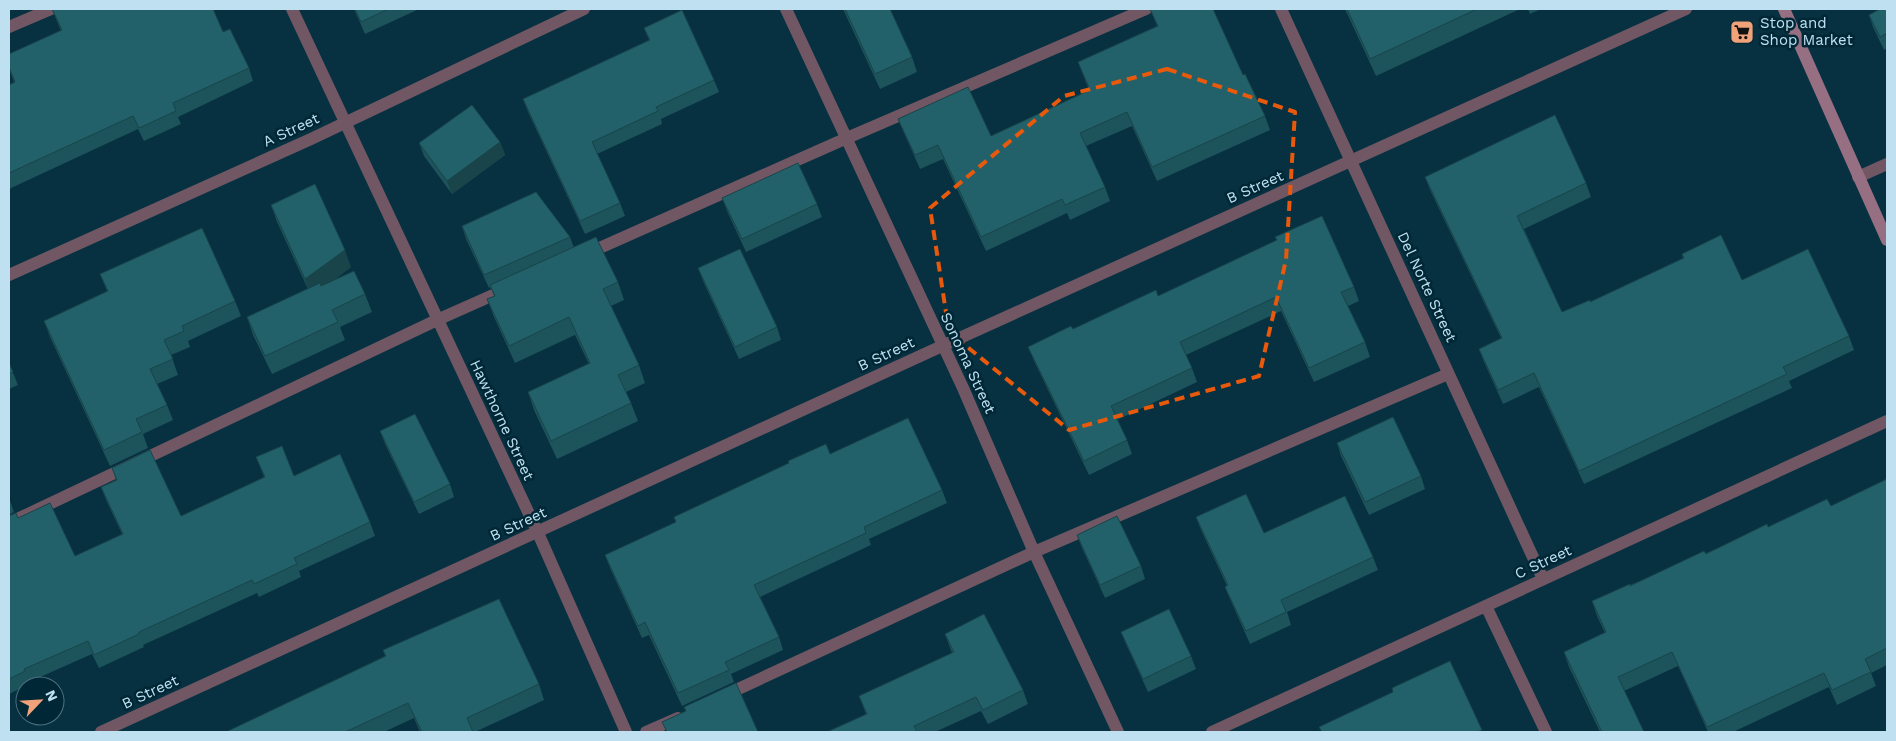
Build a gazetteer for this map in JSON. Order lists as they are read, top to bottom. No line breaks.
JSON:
{"streets":{"street":["A Street","B Street","Del Norte Street","Sonoma Street","Hawthorne Street","C Street"]},"crossings":[["A Street","Hawthorne Street"],["B Street","Del Norte Street"],["B Street","Sonoma Street"],["B Street","Hawthorne Street"],["Del Norte Street","C Street"]],"places":{"supermarket":["Stop and Shop Market"]},"north":"top right"}
